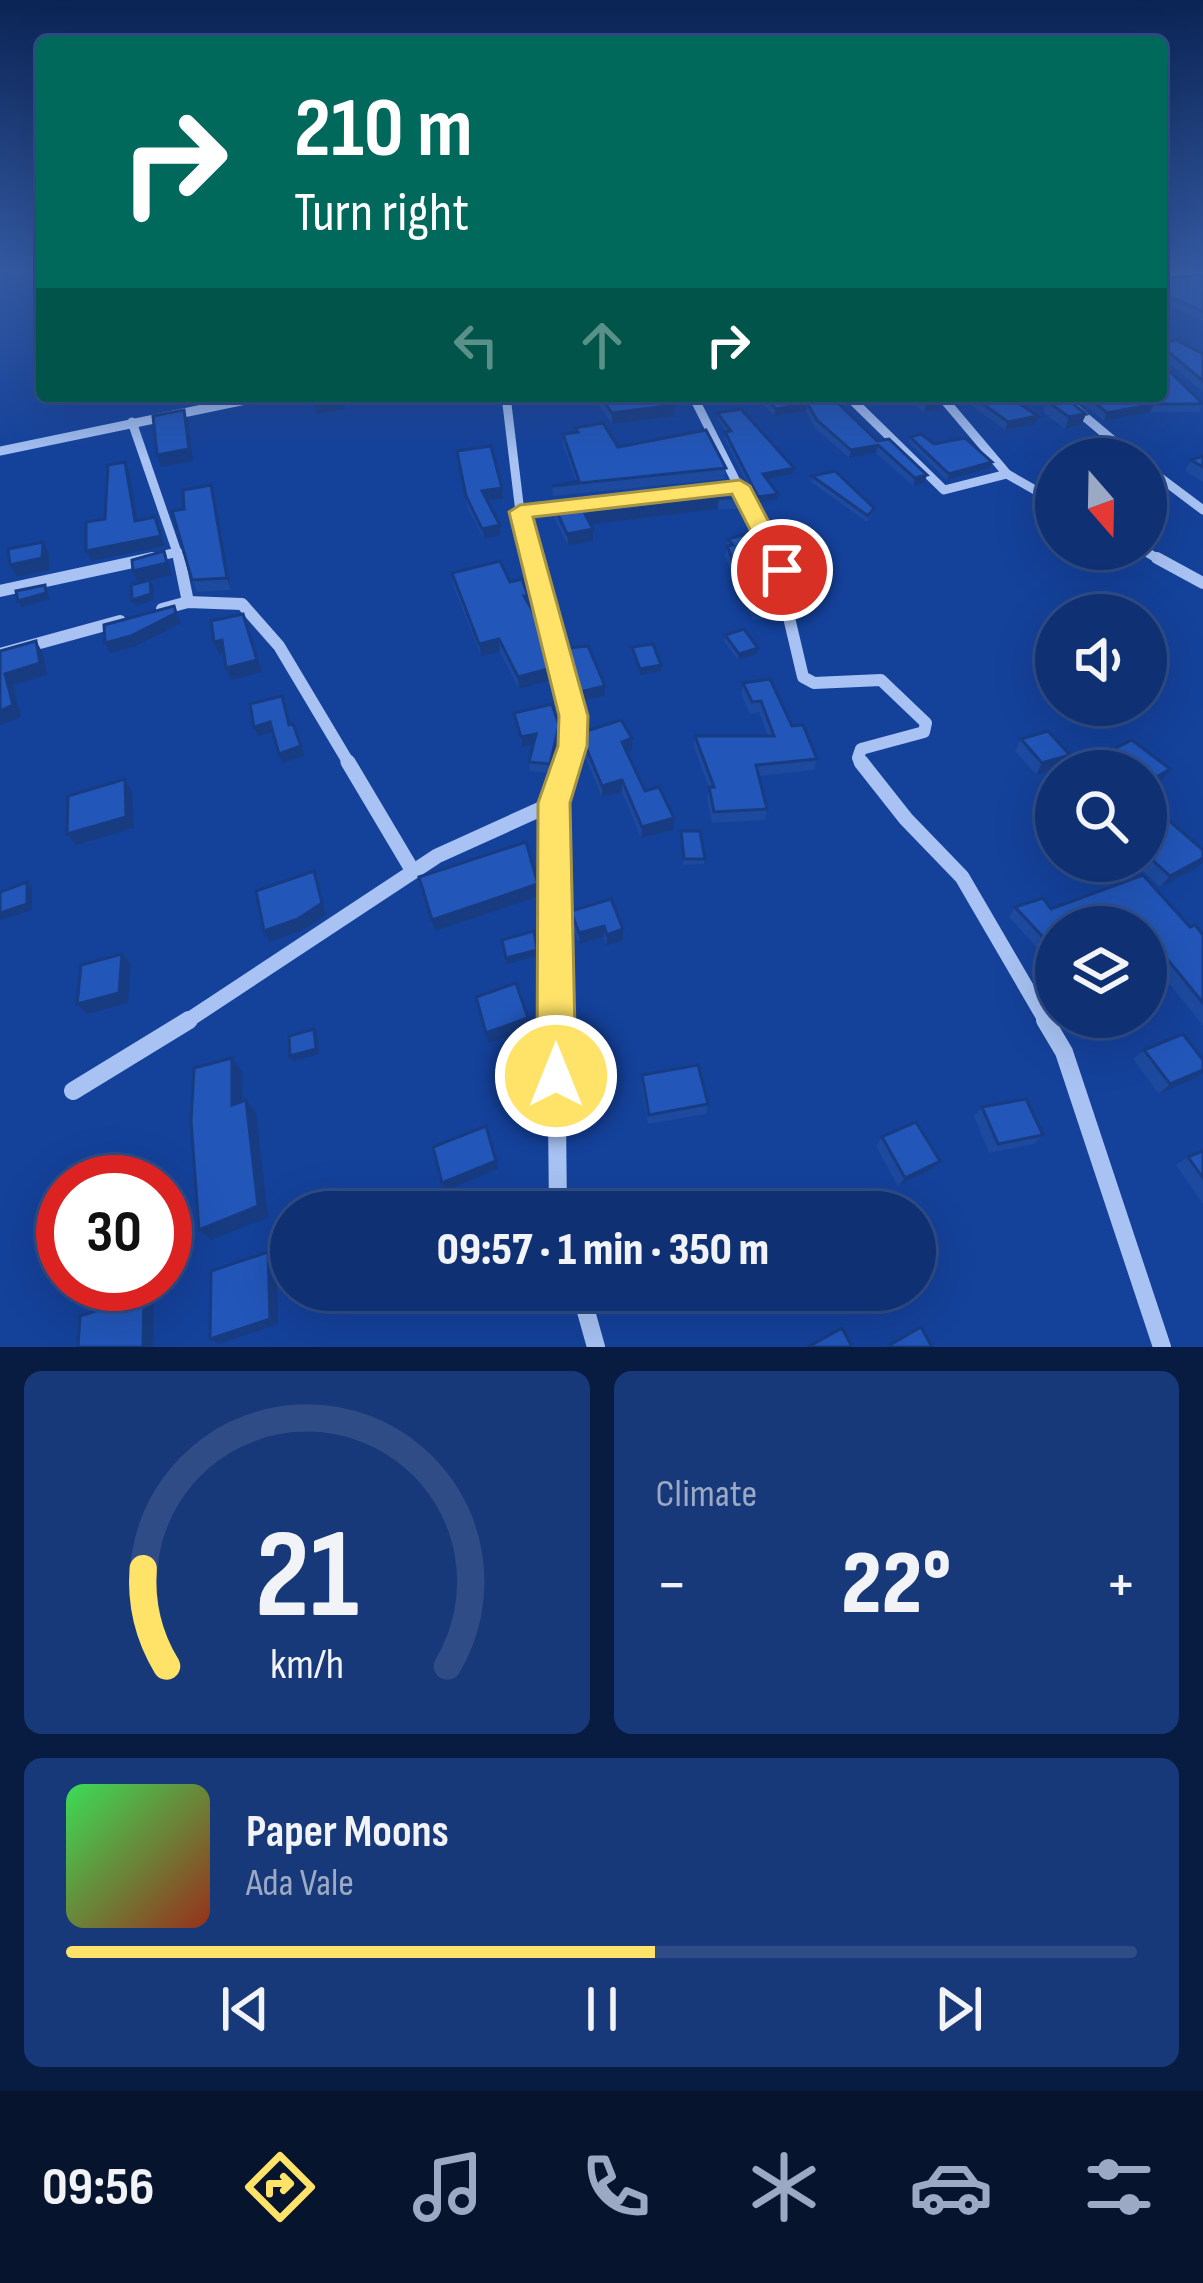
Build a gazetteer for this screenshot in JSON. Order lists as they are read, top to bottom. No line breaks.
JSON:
{"north":"bottom","page":{"turn":["210 m","Turn right"],"limit":"30","trip":"09:57 · 1 min · 350 m","tile":"Climate","heat":["−","22°","+"],"song":["Paper Moons","Ada Vale"],"tabs":"09:56","gauge":["21","km/h"]}}
